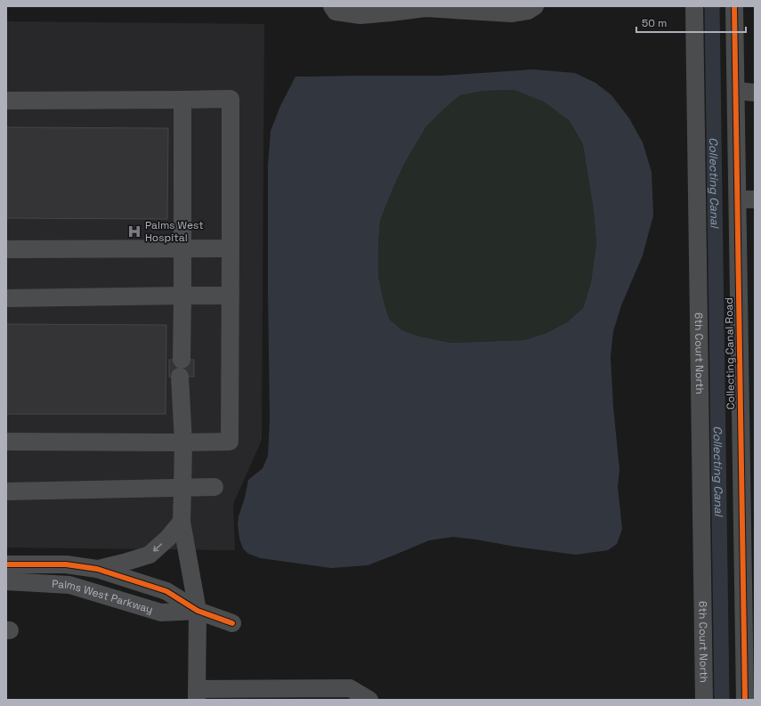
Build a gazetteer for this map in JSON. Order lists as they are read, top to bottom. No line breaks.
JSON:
{"streets":{"street":["6th Court North","Collecting Canal Road","Palms West Parkway"]},"water":["Collecting Canal"],"places":{"hospital":["Palms West Hospital"]},"scale_bar":"50 m"}
